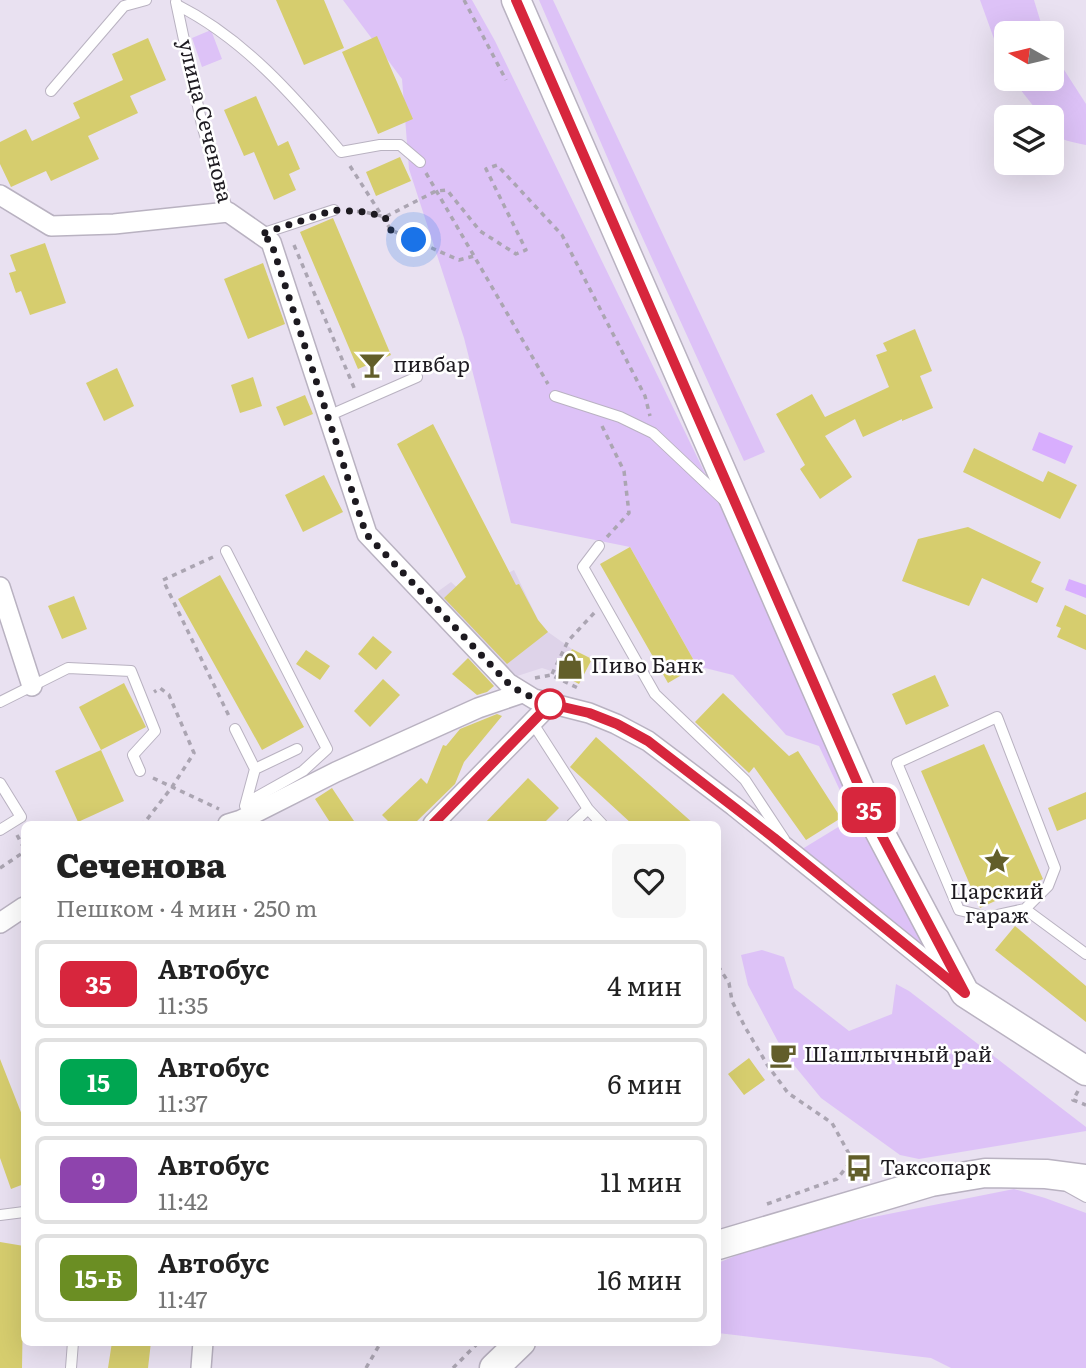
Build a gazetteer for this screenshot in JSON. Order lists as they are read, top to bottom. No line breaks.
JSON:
{"streets":{"street":["улица Сеченова"]},"places":{"bar":["пивбар"],"shop":["Пиво Банк"],"place":["Царский гараж"],"cafe":["Шашлычный рай"],"bus stop":["Таксопарк"]},"lines":["bus line 35"],"north":"left","page":{"on_map":"35","heading":["Сеченова","Пешком · 4 мин · 250 m"],"list":[{"mark":"35","name":"Автобус","note":"11:35","value":"4 мин"},{"mark":"15","name":"Автобус","note":"11:37","value":"6 мин"},{"mark":"9","name":"Автобус","note":"11:42","value":"11 мин"},{"mark":"15-Б","name":"Автобус","note":"11:47","value":"16 мин"}]}}
